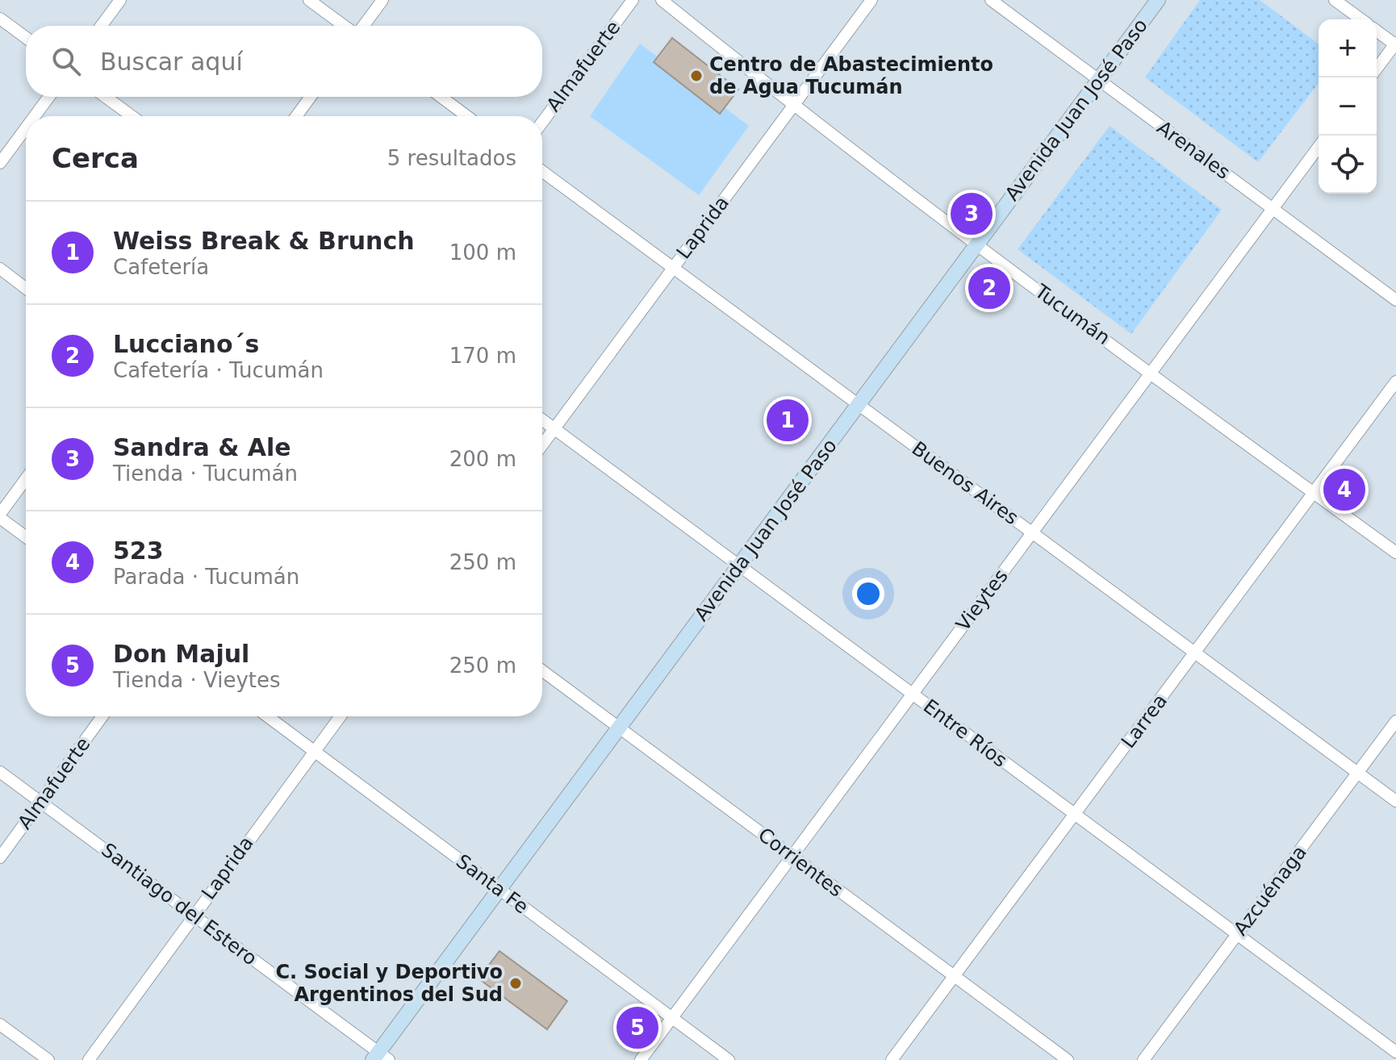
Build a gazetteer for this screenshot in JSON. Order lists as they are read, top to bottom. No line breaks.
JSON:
{"streets":{"main road":["Avenida Juan José Paso"],"street":["Almafuerte","Arenales","Laprida","Tucumán","Buenos Aires","Vieytes","Larrea","Entre Ríos","Corrientes","Santa Fe","Azcuénaga","Santiago del Estero"]},"crossings":[["Almafuerte","Santiago del Estero"],["Avenida Juan José Paso","Arenales"],["Avenida Juan José Paso","Tucumán"],["Avenida Juan José Paso","Buenos Aires"],["Avenida Juan José Paso","Entre Ríos"],["Avenida Juan José Paso","Corrientes"],["Avenida Juan José Paso","Santa Fe"],["Avenida Juan José Paso","Santiago del Estero"],["Arenales","Vieytes"],["Laprida","Tucumán"],["Laprida","Buenos Aires"],["Laprida","Entre Ríos"],["Laprida","Santa Fe"],["Laprida","Santiago del Estero"],["Tucumán","Vieytes"],["Tucumán","Larrea"],["Buenos Aires","Vieytes"],["Buenos Aires","Larrea"],["Buenos Aires","Azcuénaga"],["Vieytes","Entre Ríos"],["Vieytes","Corrientes"],["Vieytes","Santa Fe"],["Larrea","Entre Ríos"],["Larrea","Corrientes"],["Entre Ríos","Azcuénaga"]],"places":["Centro de Abastecimiento de Agua Tucumán","C. Social y Deportivo Argentinos del Sud"],"page":{"map_buttons":["+","−"],"search":"Buscar aquí","heading":["Cerca","5 resultados"],"pins":["3","2","1","4","5"],"list":[{"mark":"1","name":"Weiss Break & Brunch","note":"Cafetería","value":"100 m"},{"mark":"2","name":"Lucciano´s","note":"Cafetería · Tucumán","value":"170 m"},{"mark":"3","name":"Sandra & Ale","note":"Tienda · Tucumán","value":"200 m"},{"mark":"4","name":"523","note":"Parada · Tucumán","value":"250 m"},{"mark":"5","name":"Don Majul","note":"Tienda · Vieytes","value":"250 m"}]}}
